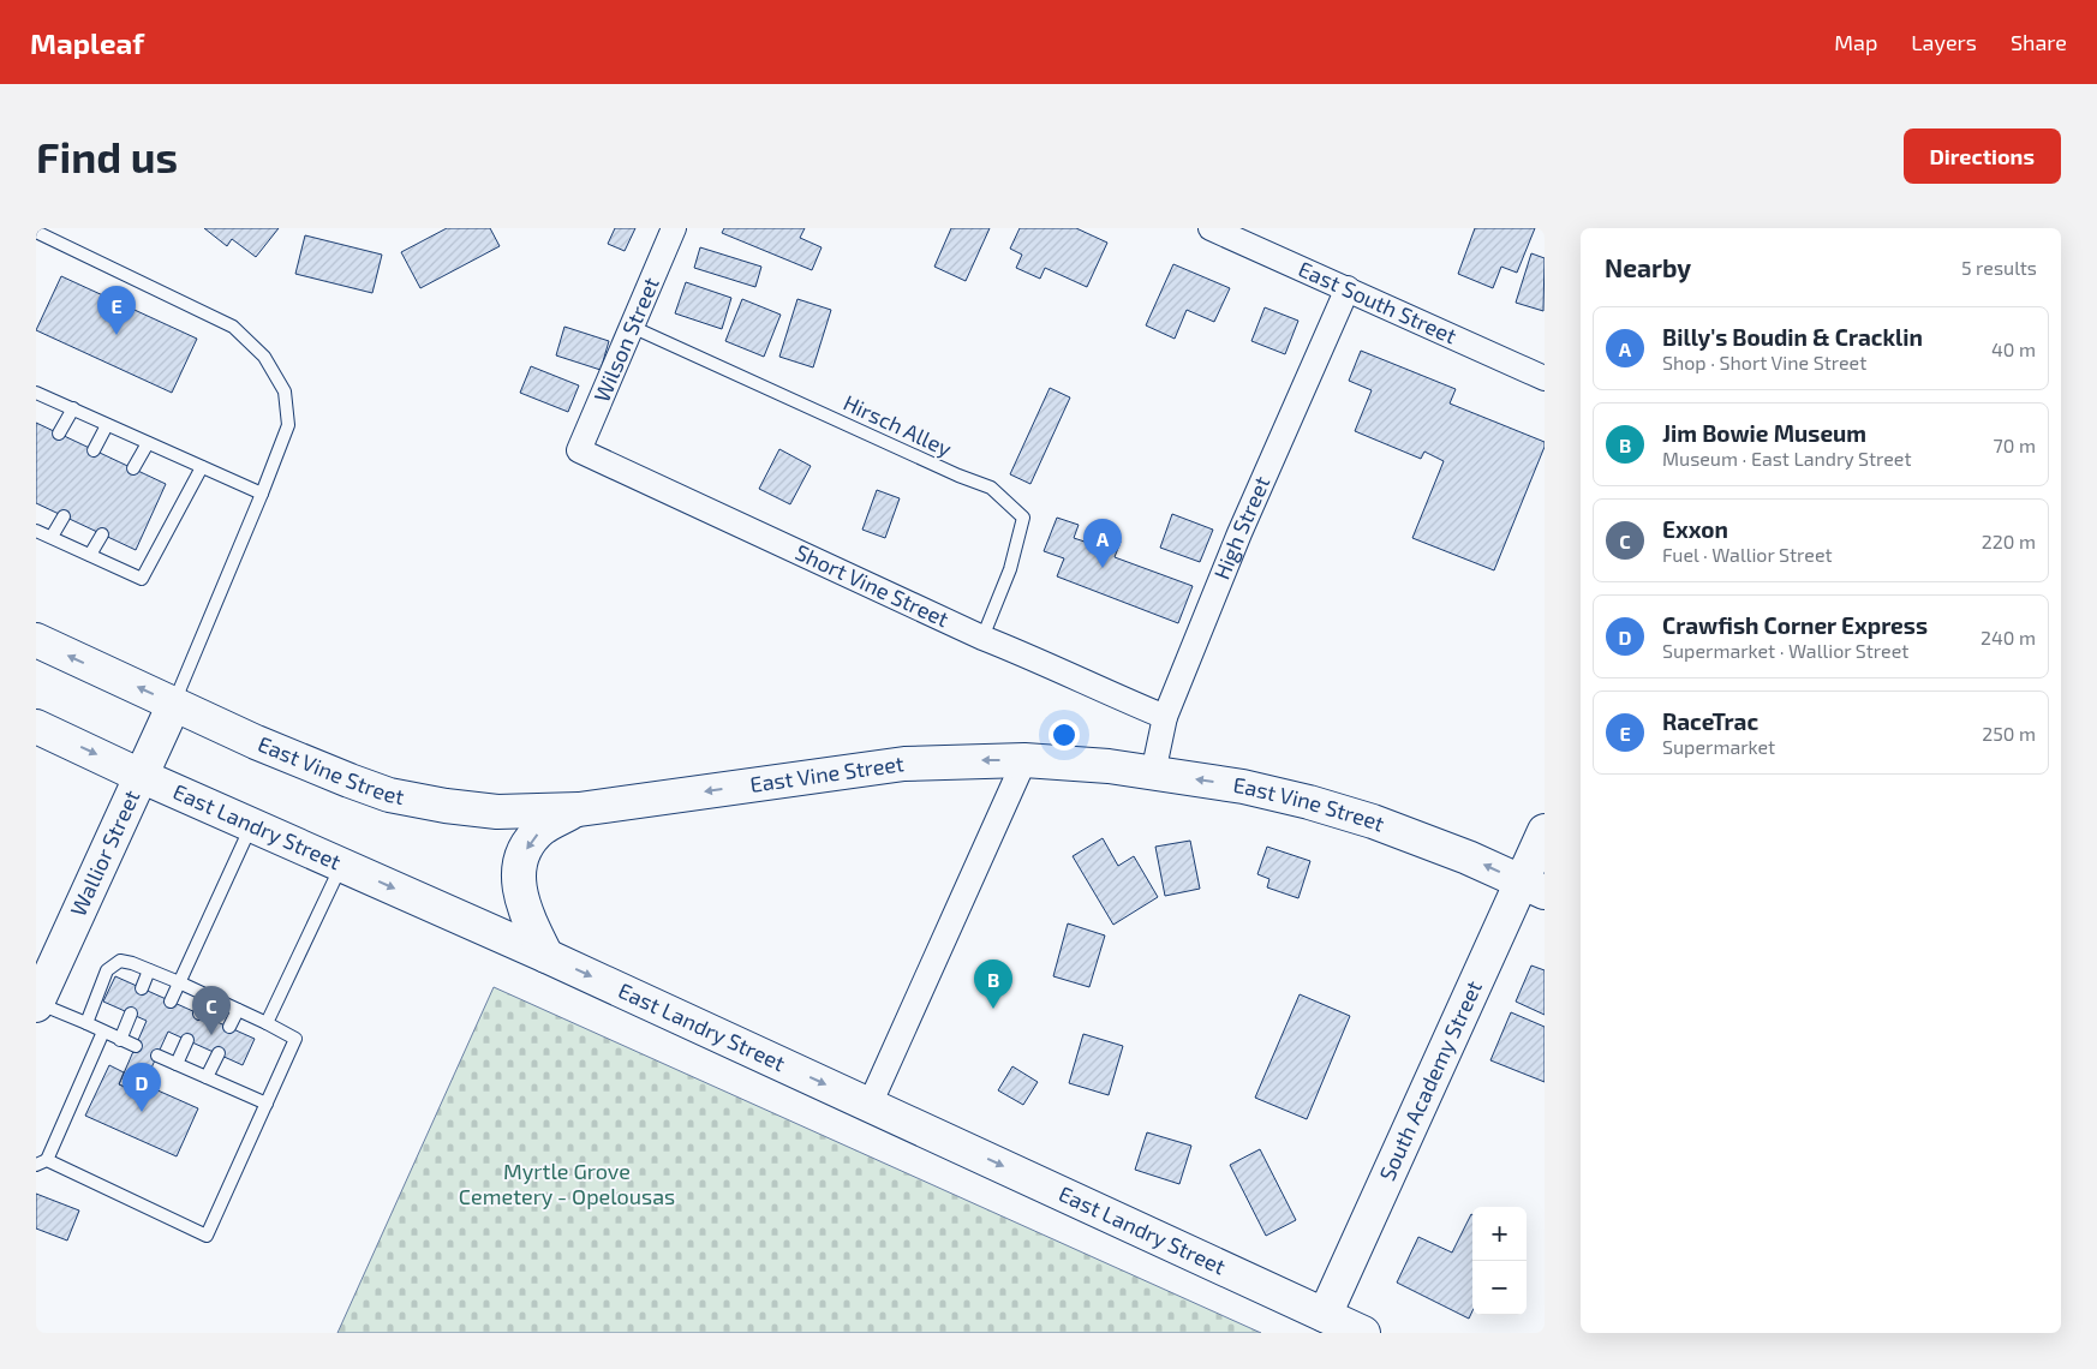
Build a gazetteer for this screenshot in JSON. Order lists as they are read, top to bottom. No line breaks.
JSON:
{"streets":{"main road":["East Vine Street","East Landry Street","Wallior Street","South Academy Street"],"street":["East South Street","Wilson Street","High Street","Short Vine Street"],"lane":["Hirsch Alley"]},"crossings":[["East South Street","High Street"],["Wilson Street","Hirsch Alley"],["Wilson Street","Short Vine Street"],["Hirsch Alley","Short Vine Street"],["High Street","Short Vine Street"],["High Street","East Vine Street"],["East Vine Street","Wallior Street"],["East Vine Street","South Academy Street"],["East Landry Street","Wallior Street"],["East Landry Street","South Academy Street"]],"one_way":["East Vine Street","East Landry Street"],"parks":["Myrtle Grove Cemetery - Opelousas"],"page":{"header":"Mapleaf","nav":["Map","Layers","Share"],"buttons":"Directions","title":"Find us","heading":["Nearby","5 results"],"pins":["E","A","B","C","D"],"list":[{"mark":"A","name":"Billy's Boudin & Cracklin","note":"Shop · Short Vine Street","value":"40 m"},{"mark":"B","name":"Jim Bowie Museum","note":"Museum · East Landry Street","value":"70 m"},{"mark":"C","name":"Exxon","note":"Fuel · Wallior Street","value":"220 m"},{"mark":"D","name":"Crawfish Corner Express","note":"Supermarket · Wallior Street","value":"240 m"},{"mark":"E","name":"RaceTrac","note":"Supermarket","value":"250 m"}],"map_buttons":["+","−"]}}
